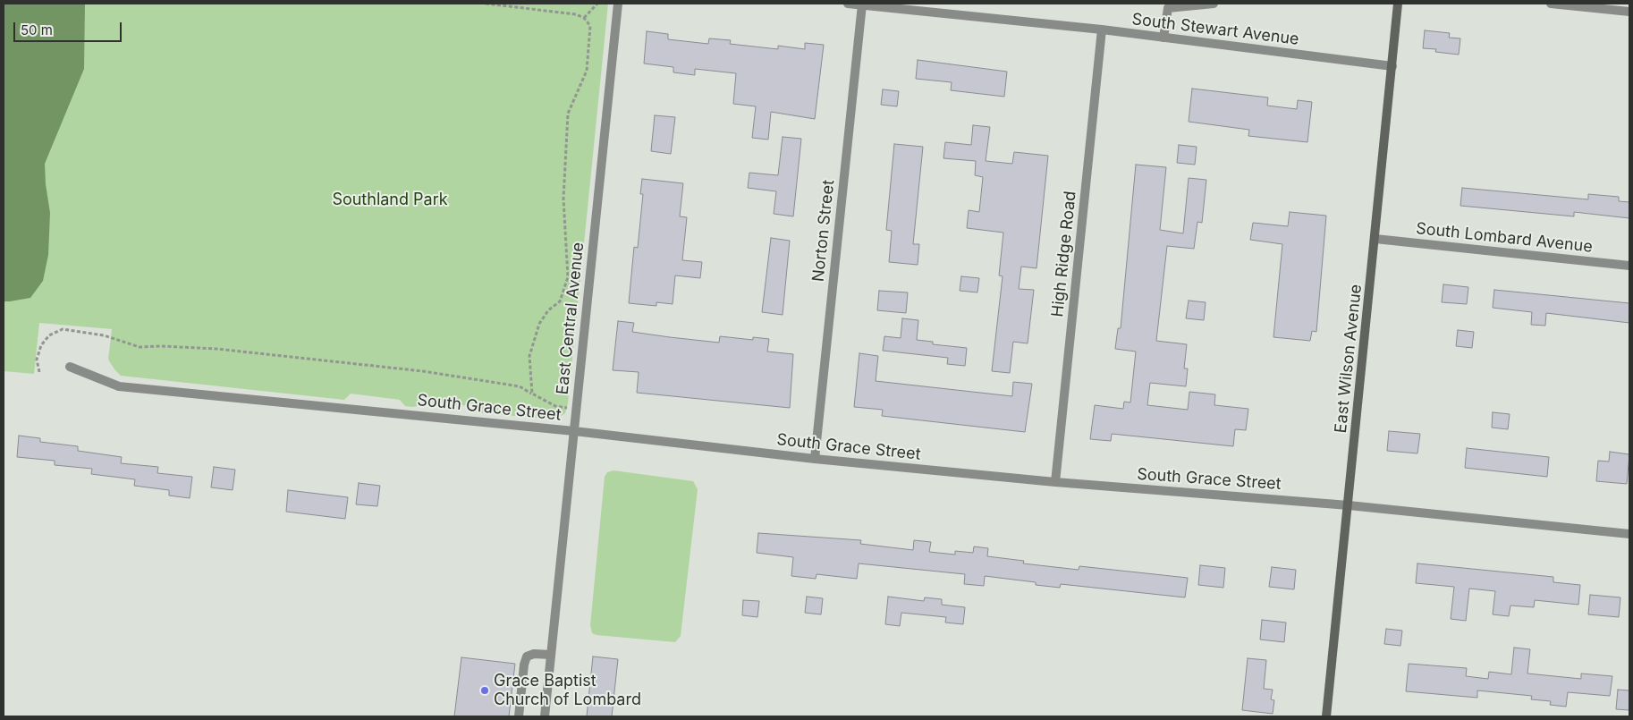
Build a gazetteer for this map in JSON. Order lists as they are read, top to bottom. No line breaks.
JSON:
{"streets":{"street":["South Stewart Avenue","Norton Street","South Lombard Avenue","High Ridge Road","East Central Avenue","East Wilson Avenue","South Grace Street"]},"crossings":[["South Stewart Avenue","Norton Street"],["South Stewart Avenue","High Ridge Road"],["South Stewart Avenue","East Wilson Avenue"],["Norton Street","South Grace Street"],["South Lombard Avenue","East Wilson Avenue"],["High Ridge Road","South Grace Street"],["East Central Avenue","South Grace Street"],["East Wilson Avenue","South Grace Street"]],"parks":["Southland Park"],"places":["Grace Baptist Church of Lombard"],"scale_bar":"50 m"}
